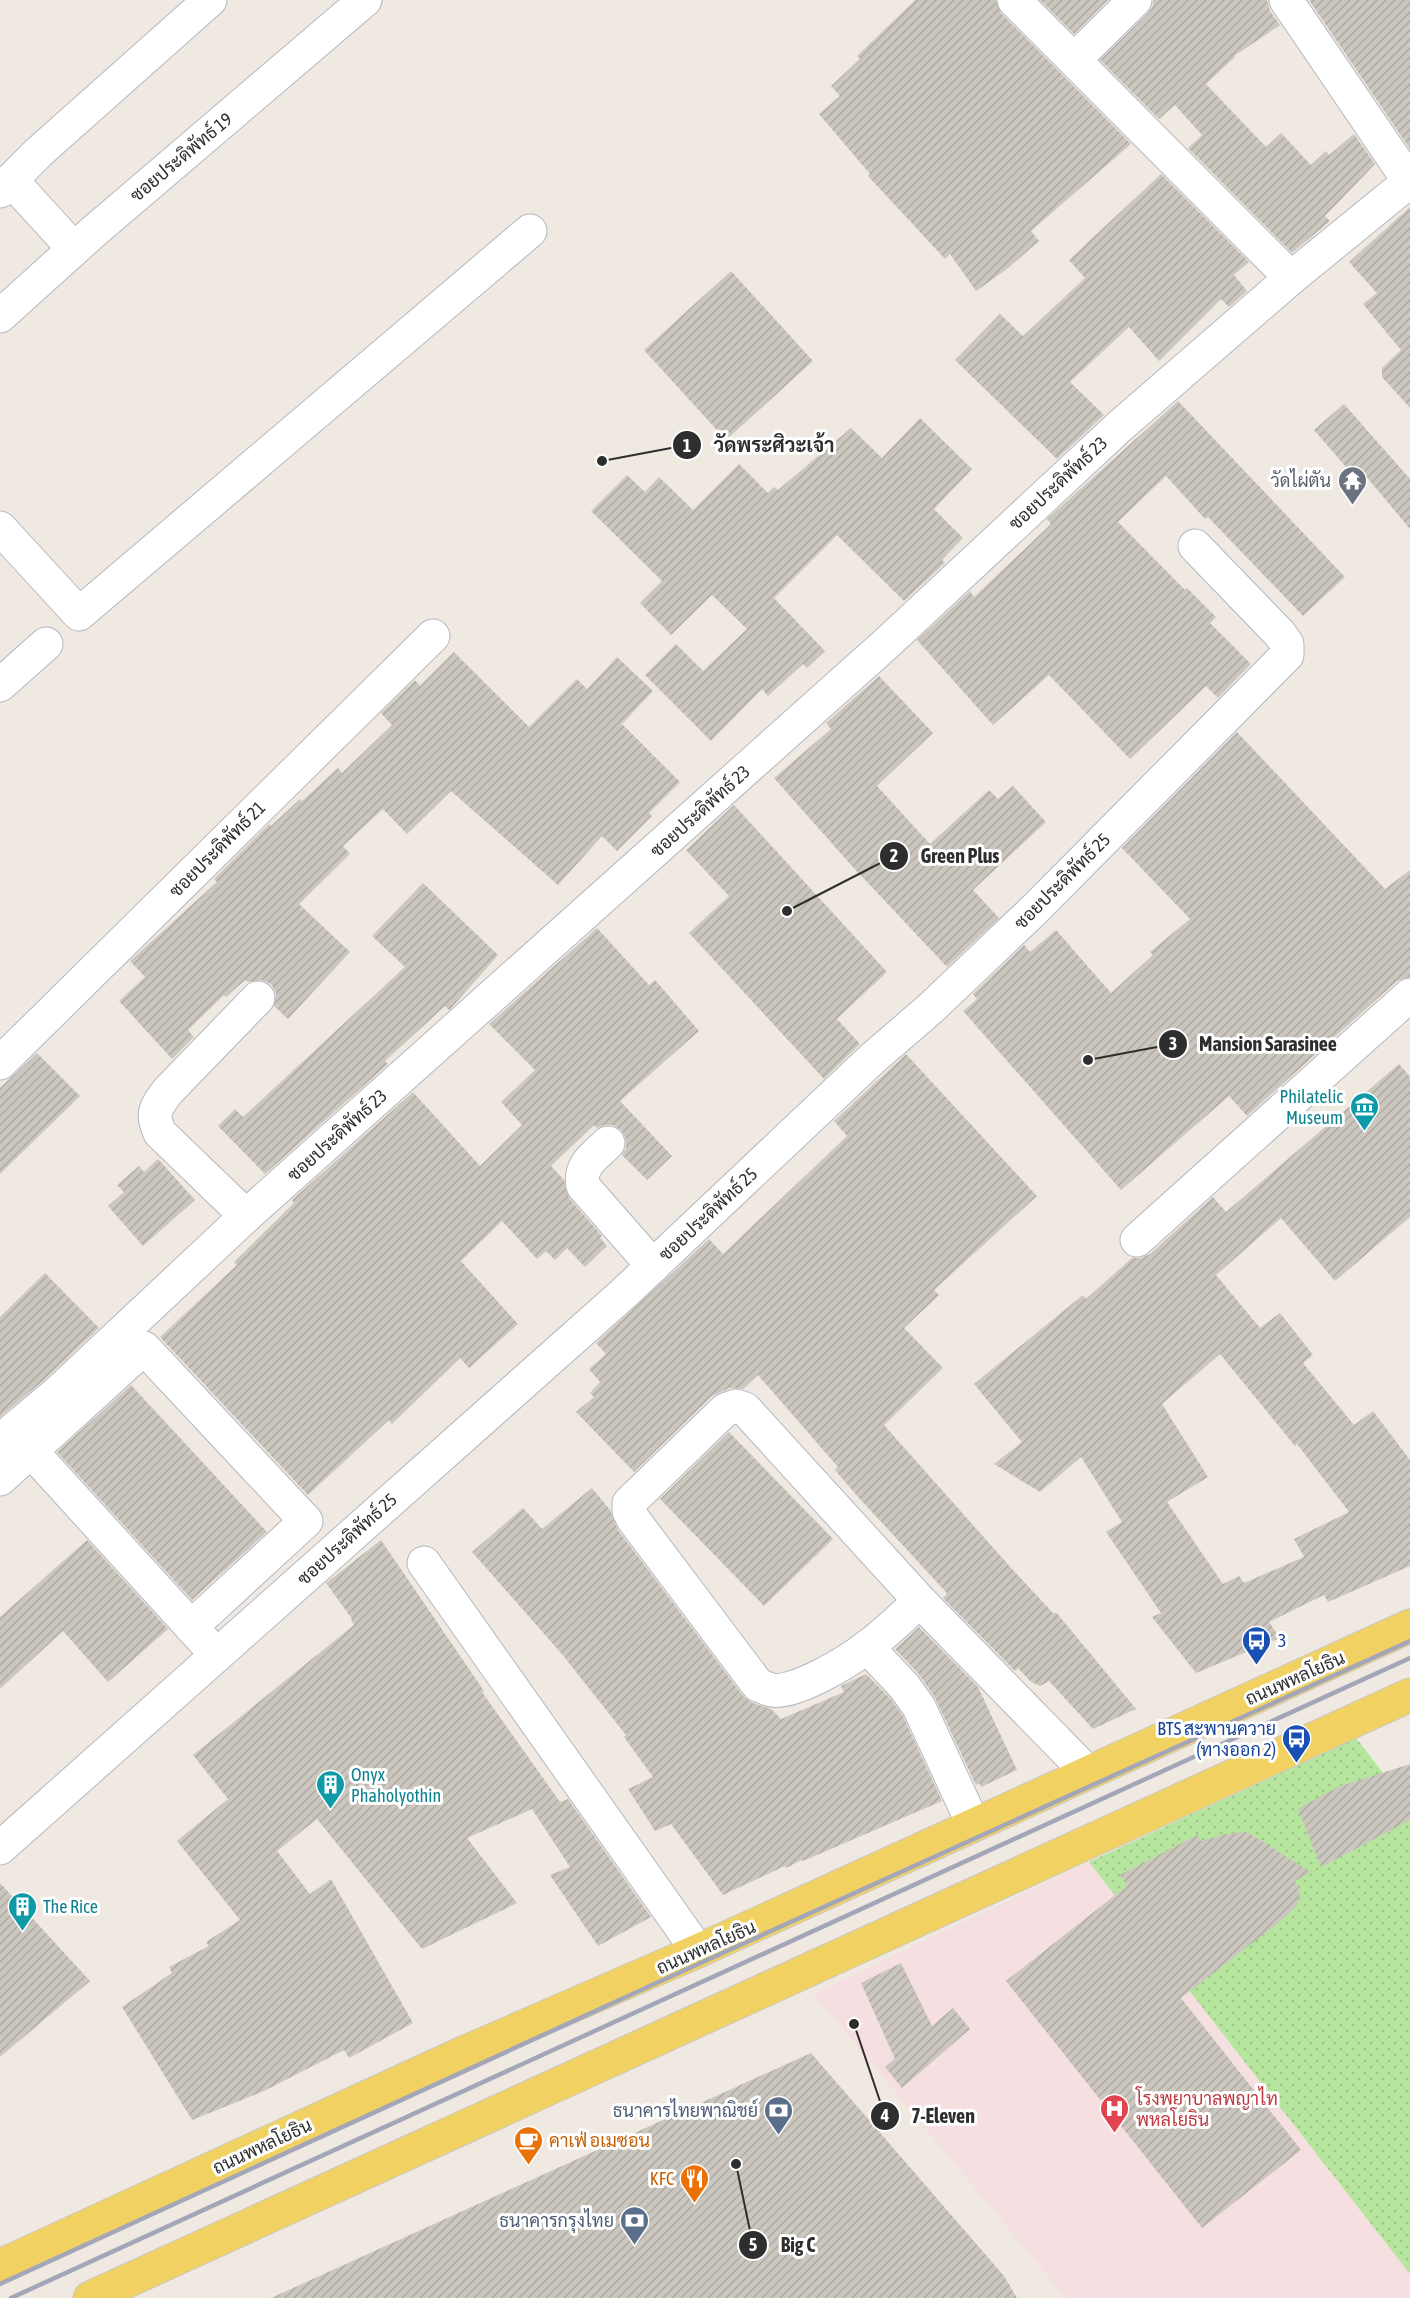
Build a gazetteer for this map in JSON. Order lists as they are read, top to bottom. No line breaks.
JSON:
{"streets":{"main road":["ถนนพหลโยธิน"],"street":["ซอยประดิพัทธ์ 19","ซอยประดิพัทธ์ 23","ซอยประดิพัทธ์ 21","ซอยประดิพัทธ์ 25"]},"places":{"other":["วัดพระศิวะเจ้า","Green Plus","Mansion Sarasinee","7-Eleven","Big C"],"temple":["วัดไผ่ตัน"],"museum":["Philatelic Museum"],"bus stop":["3","BTS สะพานควาย (ทางออก 2)"],"building":["Onyx Phaholyothin","The Rice"],"hospital":["โรงพยาบาลพญาไท พหลโยธิน"],"bank":["ธนาคารไทยพาณิชย์","ธนาคารกรุงไทย"],"cafe":["คาเฟ่ อเมซอน"],"restaurant":["KFC"]}}
